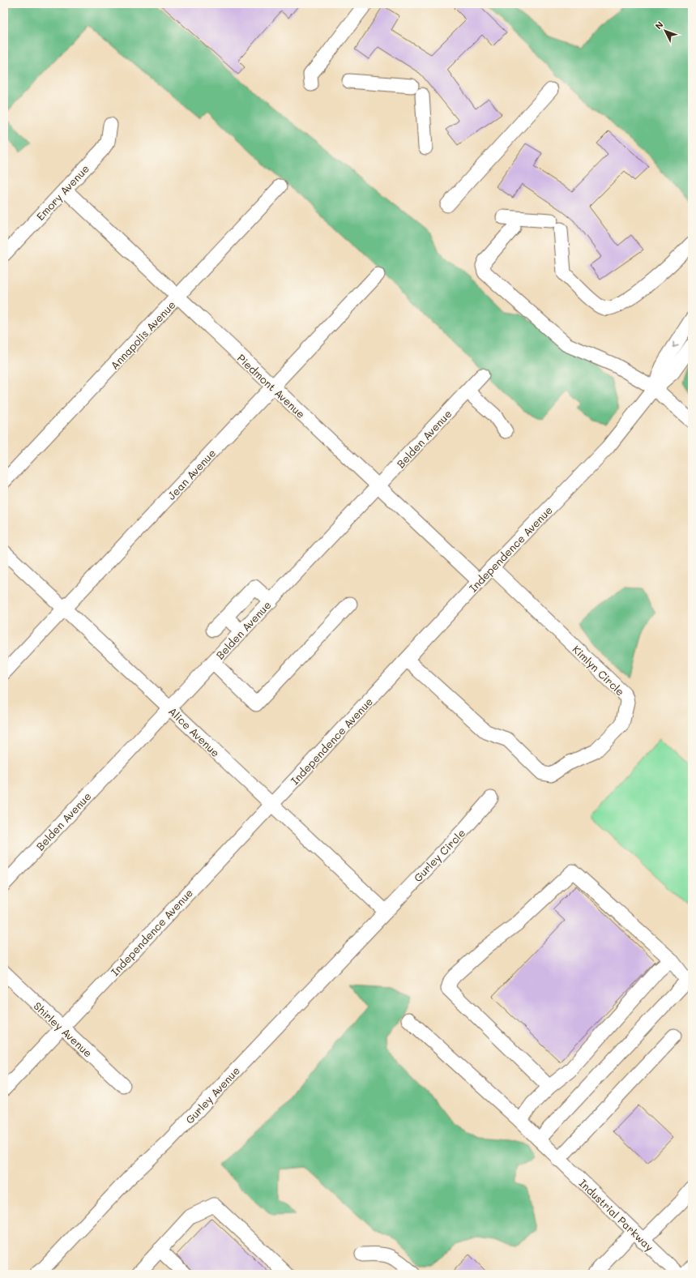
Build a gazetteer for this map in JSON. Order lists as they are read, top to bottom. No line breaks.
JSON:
{"streets":{"street":["Emory Avenue","Annapolis Avenue","Piedmont Avenue","Belden Avenue","Jean Avenue","Independence Avenue","Kimlyn Circle","Alice Avenue","Gurley Circle","Shirley Avenue","Gurley Avenue","Industrial Parkway"]},"crossings":[["Emory Avenue","Piedmont Avenue"],["Annapolis Avenue","Piedmont Avenue"],["Piedmont Avenue","Belden Avenue"],["Piedmont Avenue","Jean Avenue"],["Piedmont Avenue","Independence Avenue"],["Belden Avenue","Alice Avenue"],["Jean Avenue","Alice Avenue"],["Independence Avenue","Kimlyn Circle"],["Independence Avenue","Alice Avenue"],["Independence Avenue","Shirley Avenue"],["Alice Avenue","Gurley Circle"],["Alice Avenue","Gurley Avenue"],["Gurley Circle","Gurley Avenue"]],"north":"top left"}
